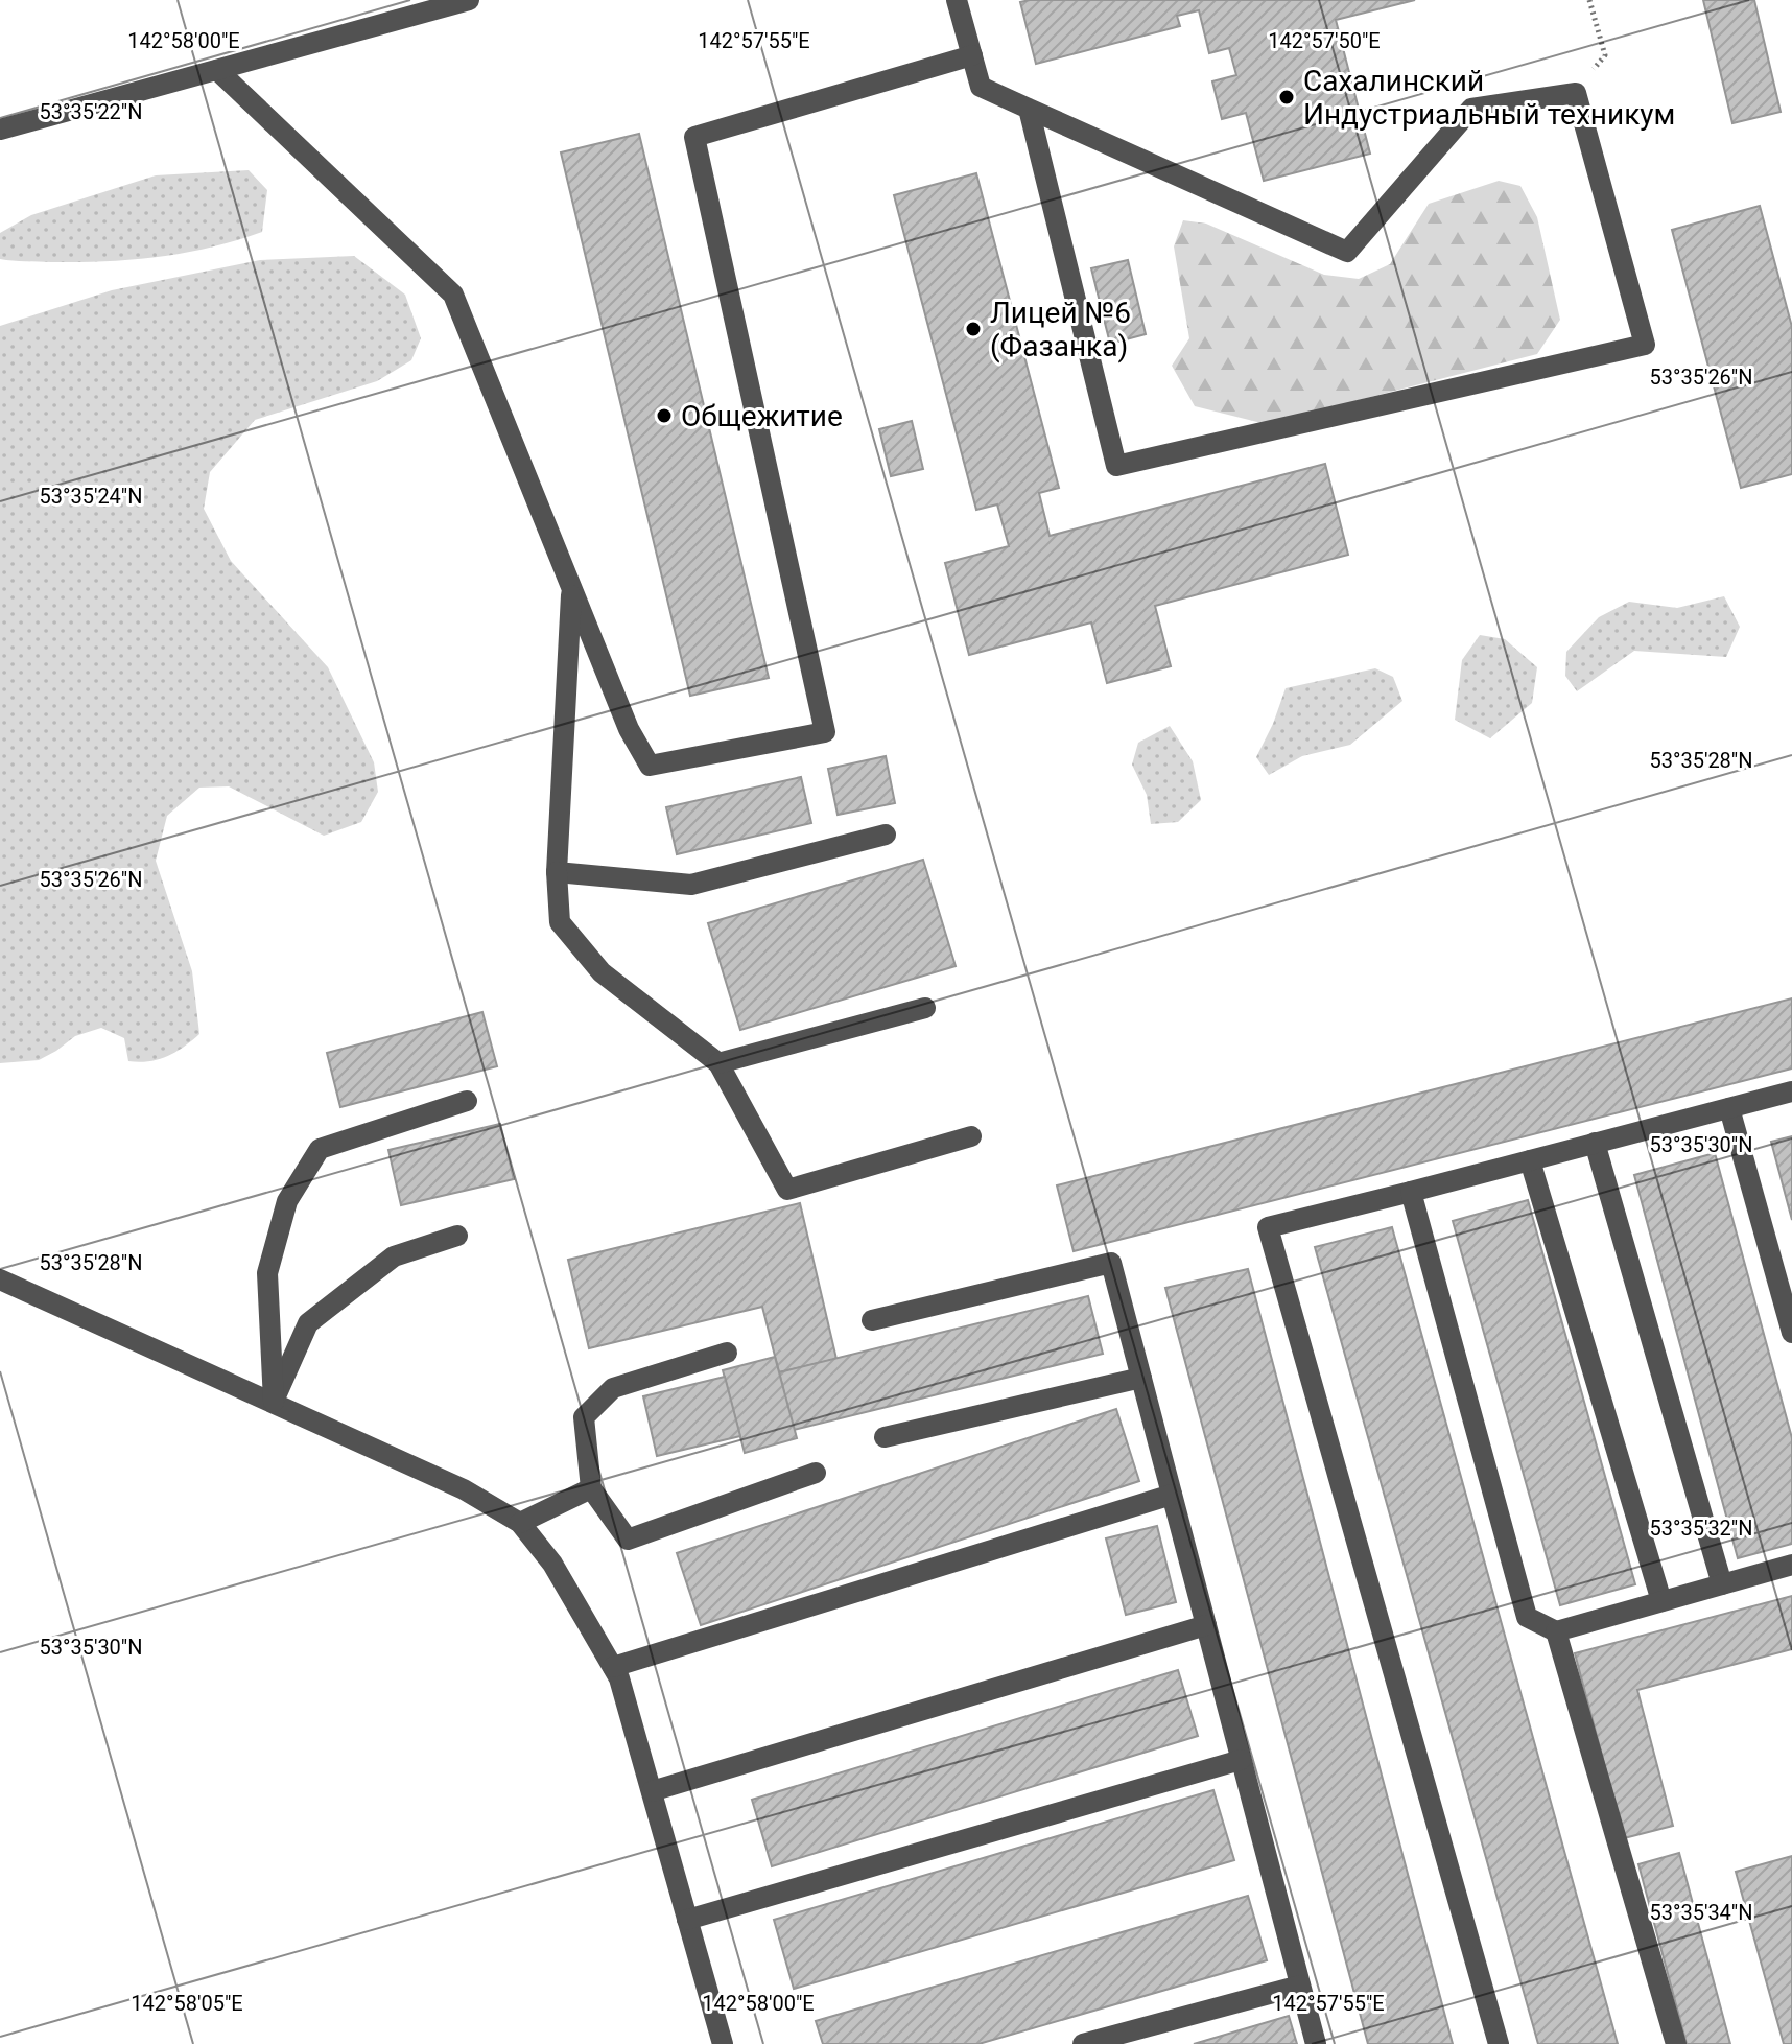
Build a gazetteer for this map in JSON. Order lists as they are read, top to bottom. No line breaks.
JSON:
{"places":["Сахалинский Индустриальный техникум","Лицей №6 (Фазанка)","Общежитие"],"coordinates":["142°58'00\"E","142°57'55\"E","142°57'50\"E","53°35'22\"N","53°35'26\"N","53°35'24\"N","53°35'28\"N","53°35'30\"N","53°35'32\"N","53°35'34\"N","142°58'05\"E"]}
